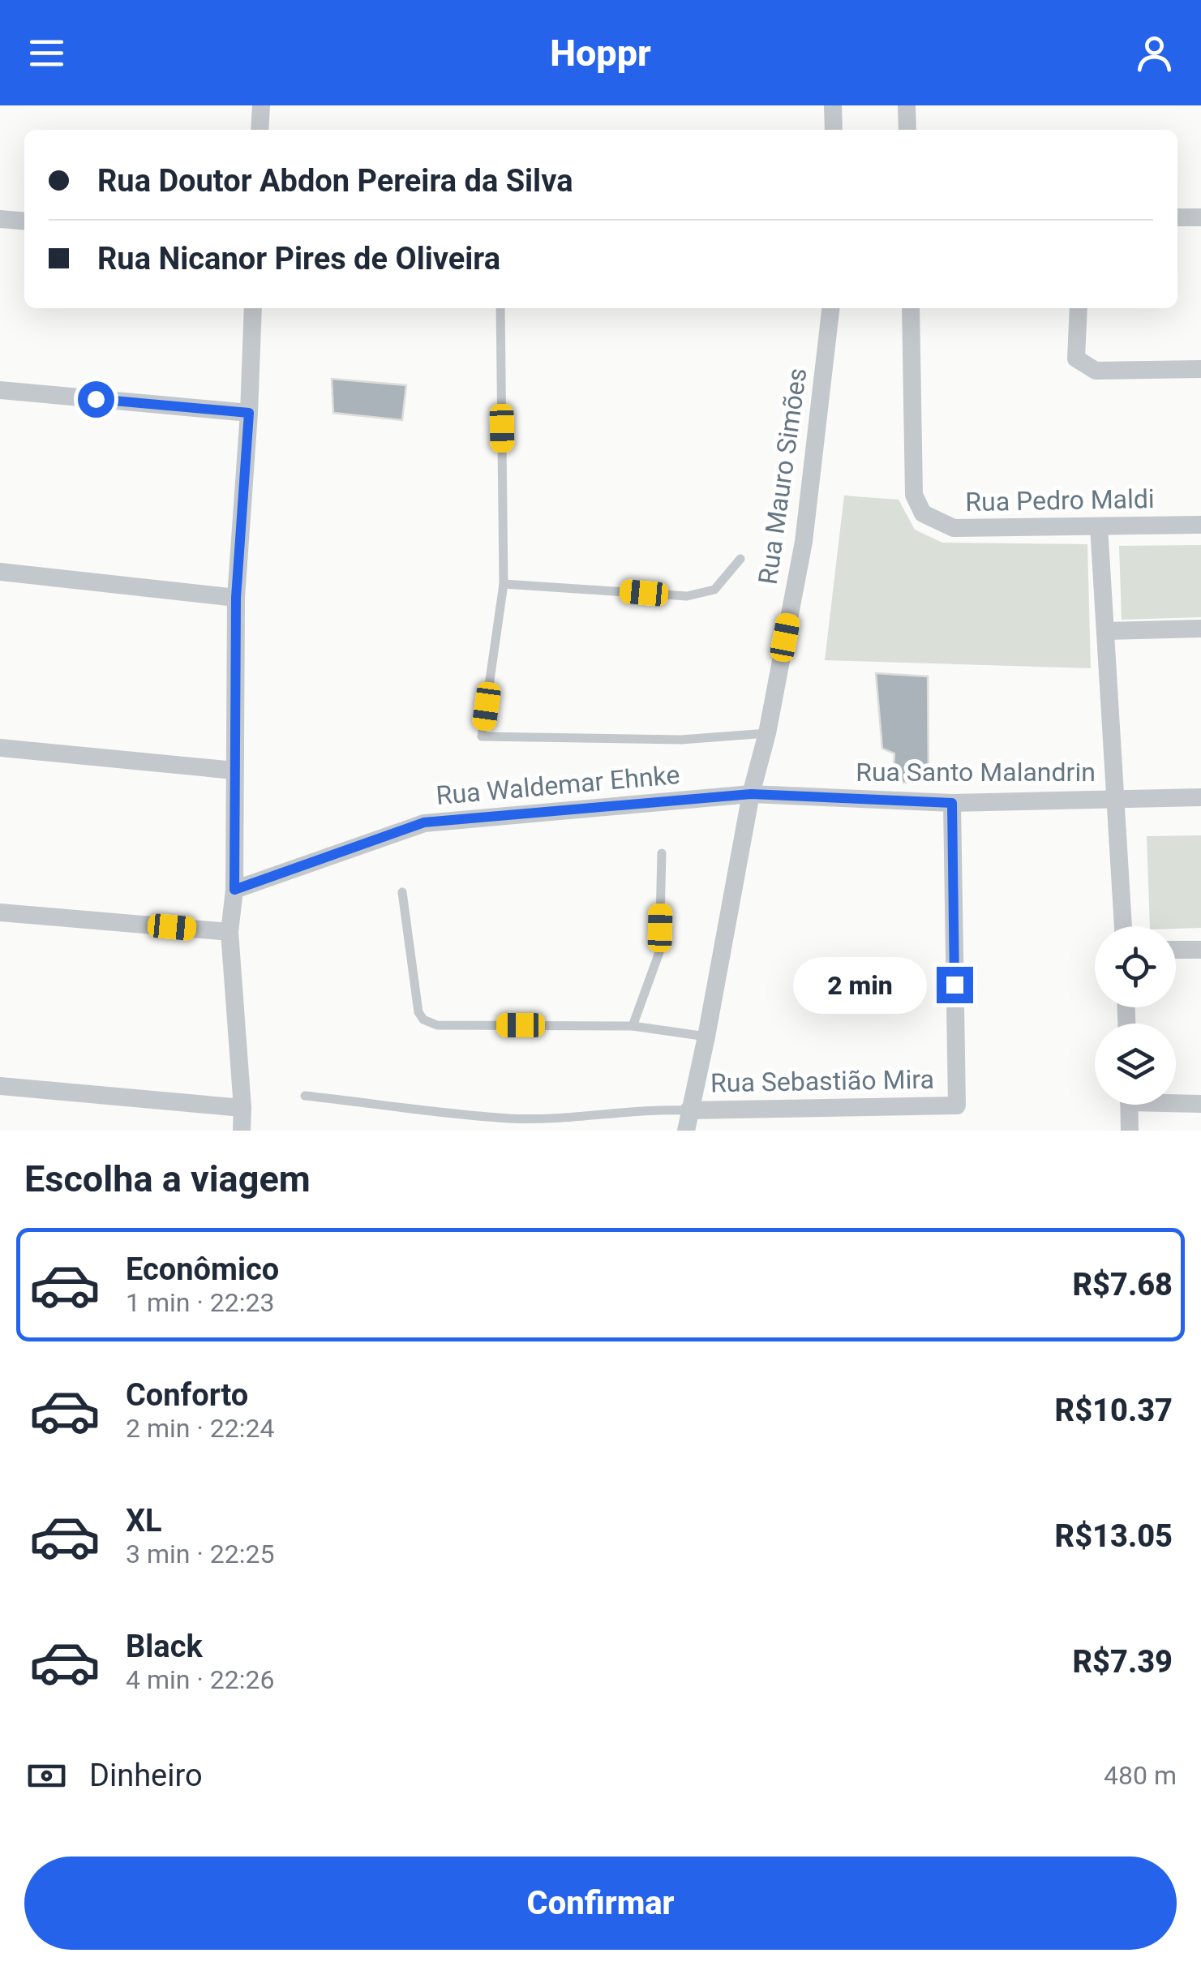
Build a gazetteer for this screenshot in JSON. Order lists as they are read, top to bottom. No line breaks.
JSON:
{"streets":{"street":["Rua Mauro Simões","Rua Pedro Maldi","Rua Santo Malandrin","Rua Waldemar Ehnke","Rua Sebastião Mira"]},"crossings":[["Rua Mauro Simões","Rua Santo Malandrin"],["Rua Mauro Simões","Rua Waldemar Ehnke"],["Rua Mauro Simões","Rua Sebastião Mira"],["Rua Santo Malandrin","Rua Waldemar Ehnke"],["Rua Santo Malandrin","Rua Sebastião Mira"]],"page":{"header":"Hoppr","banner":["Rua Doutor Abdon Pereira da Silva","Rua Nicanor Pires de Oliveira"],"bubble":"2 min","heading":"Escolha a viagem","list":[{"name":"Econômico","note":"1 min · 22:23","value":"R$7.68"},{"name":"Conforto","note":"2 min · 22:24","value":"R$10.37"},{"name":"XL","note":"3 min · 22:25","value":"R$13.05"},{"name":"Black","note":"4 min · 22:26","value":"R$7.39"}],"pay":["Dinheiro","480 m"],"buttons":"Confirmar"}}
